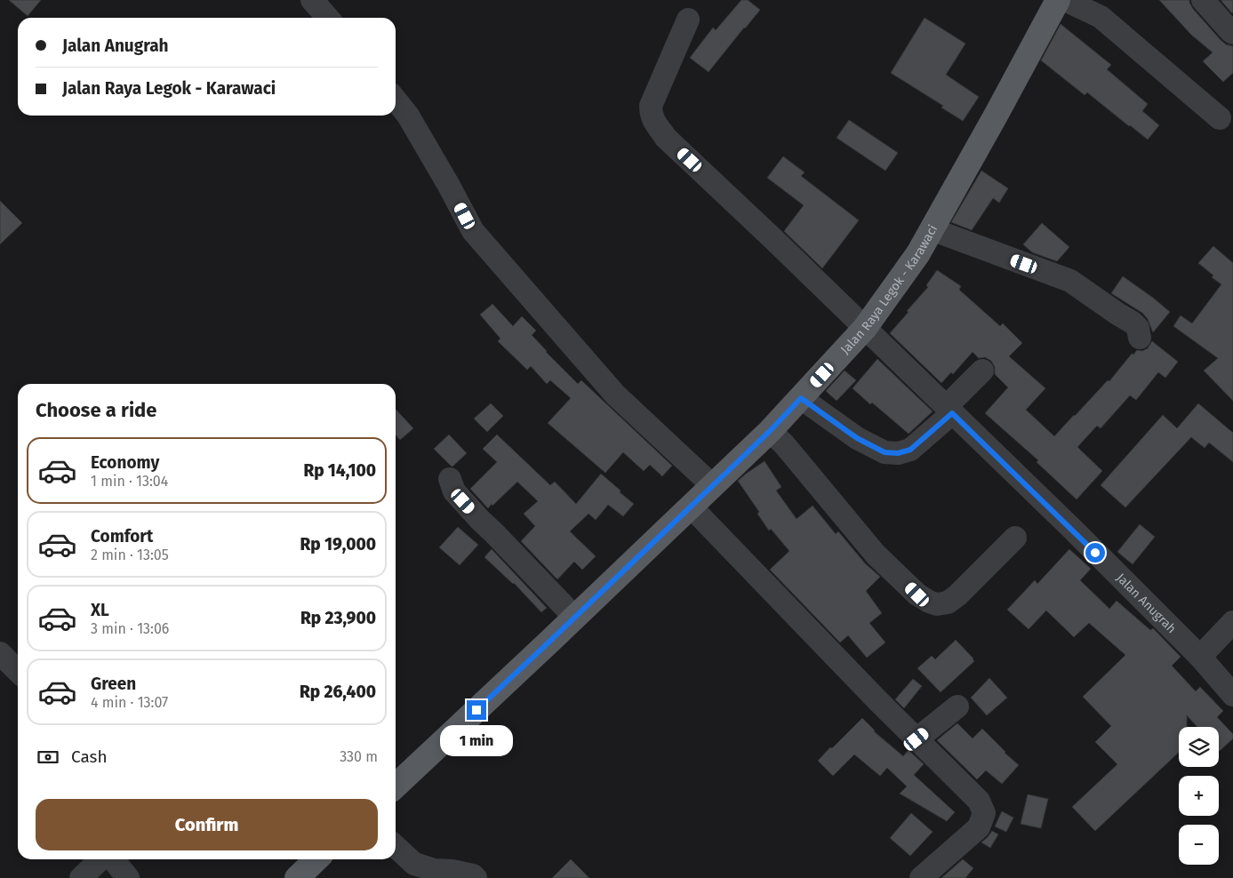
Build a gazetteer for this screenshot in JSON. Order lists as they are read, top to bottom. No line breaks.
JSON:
{"streets":{"main road":["Jalan Raya Legok - Karawaci"],"street":["Jalan Anugrah"]},"crossings":[["Jalan Raya Legok - Karawaci","Jalan Anugrah"]],"page":{"banner":["Jalan Anugrah","Jalan Raya Legok - Karawaci"],"heading":"Choose a ride","list":[{"name":"Economy","note":"1 min · 13:04","value":"Rp 14,100"},{"name":"Comfort","note":"2 min · 13:05","value":"Rp 19,000"},{"name":"XL","note":"3 min · 13:06","value":"Rp 23,900"},{"name":"Green","note":"4 min · 13:07","value":"Rp 26,400"}],"bubble":"1 min","map_buttons":["+","−"],"pay":["Cash","330 m"],"buttons":"Confirm"}}
